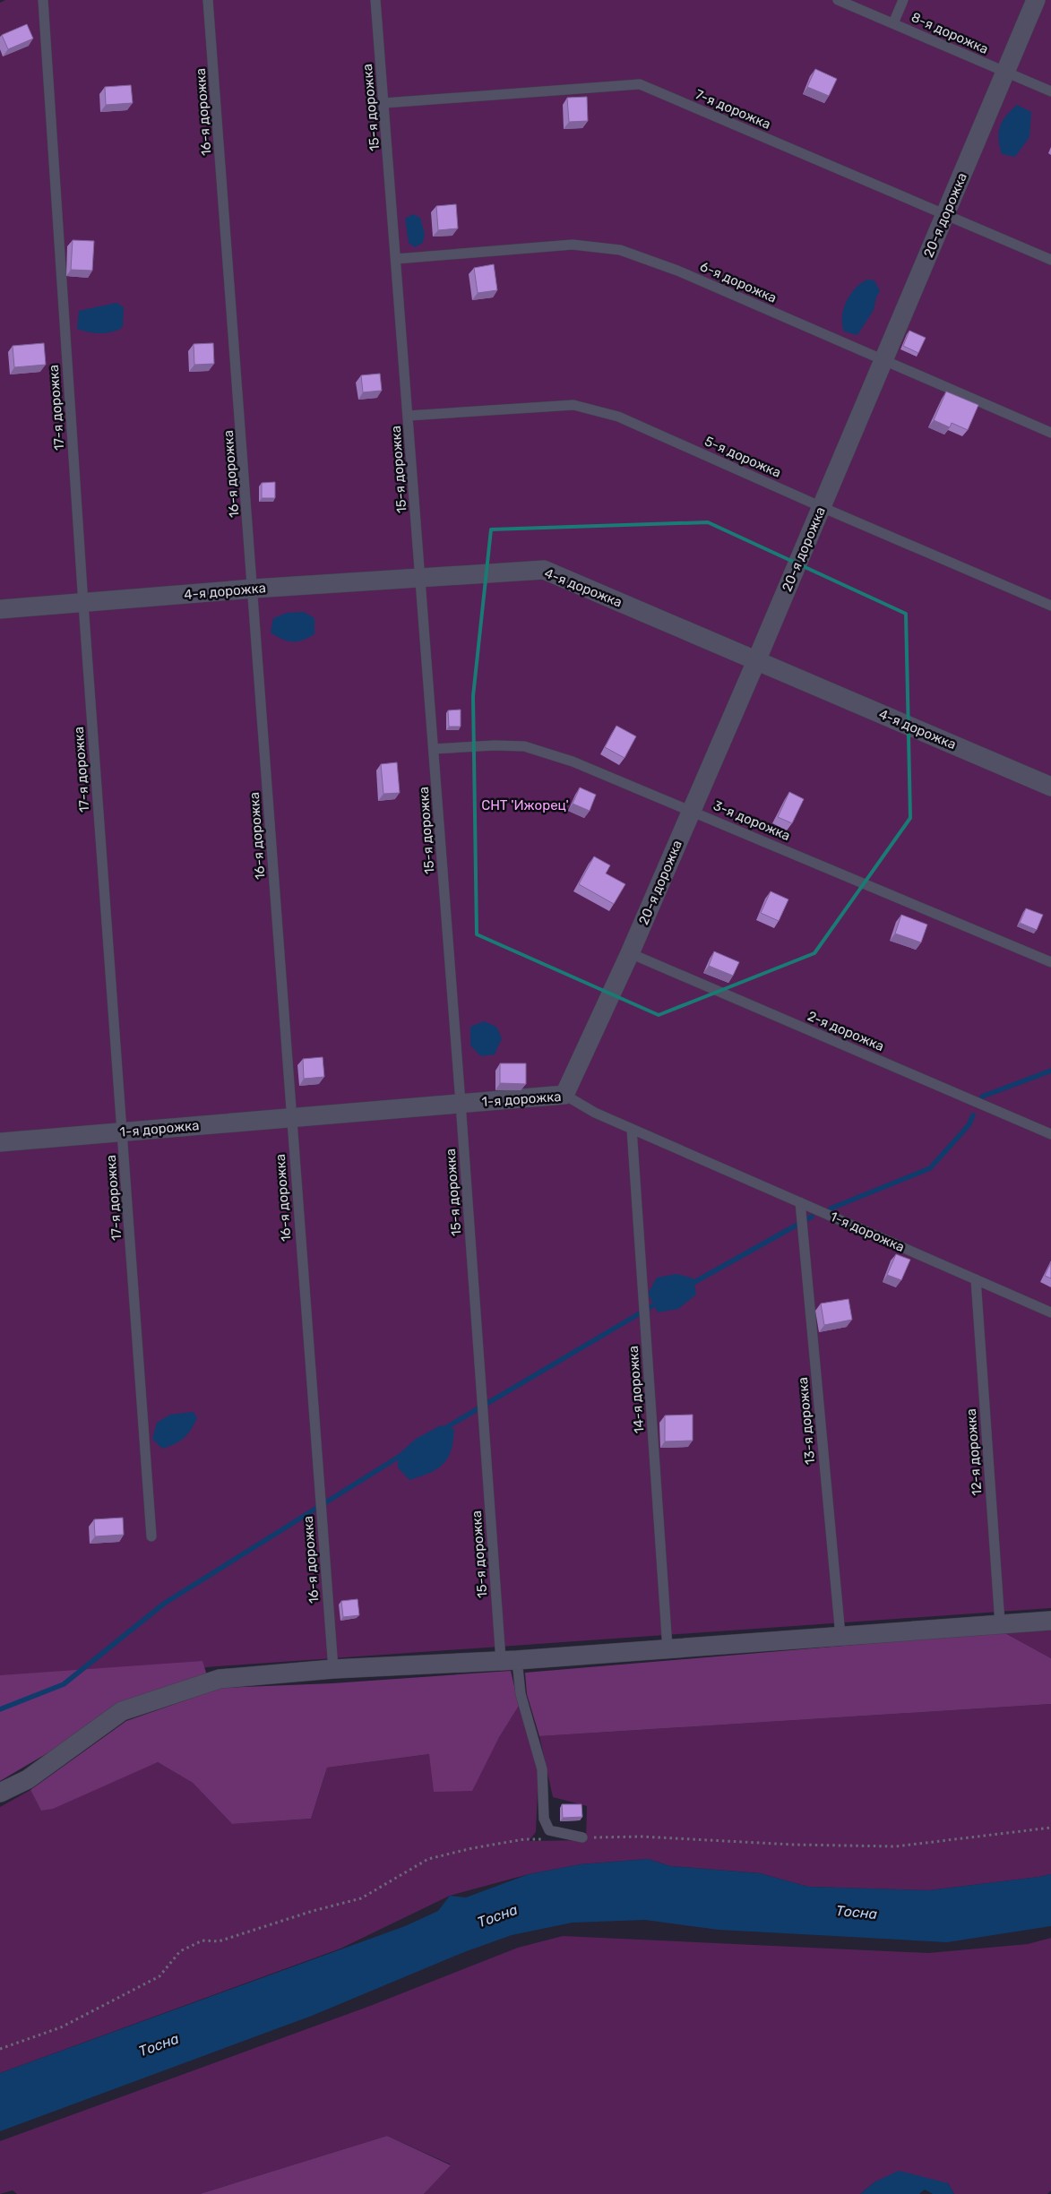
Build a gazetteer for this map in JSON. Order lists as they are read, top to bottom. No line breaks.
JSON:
{"streets":{"street":["20-я дорожка","4-я дорожка","1-я дорожка"],"lane":["8-я дорожка","15-я дорожка","7-я дорожка","16-я дорожка","6-я дорожка","17-я дорожка","5-я дорожка","3-я дорожка","2-я дорожка","14-я дорожка","13-я дорожка","12-я дорожка"]},"crossings":[["8-я дорожка","20-я дорожка"],["15-я дорожка","7-я дорожка"],["15-я дорожка","6-я дорожка"],["15-я дорожка","5-я дорожка"],["15-я дорожка","4-я дорожка"],["15-я дорожка","3-я дорожка"],["15-я дорожка","1-я дорожка"],["7-я дорожка","20-я дорожка"],["16-я дорожка","4-я дорожка"],["16-я дорожка","1-я дорожка"],["20-я дорожка","6-я дорожка"],["20-я дорожка","5-я дорожка"],["20-я дорожка","4-я дорожка"],["20-я дорожка","3-я дорожка"],["20-я дорожка","2-я дорожка"],["20-я дорожка","1-я дорожка"],["17-я дорожка","4-я дорожка"],["17-я дорожка","1-я дорожка"],["1-я дорожка","14-я дорожка"],["1-я дорожка","13-я дорожка"],["1-я дорожка","12-я дорожка"]],"water":["Тосна"],"parks":["СНТ 'Ижорец'"]}
